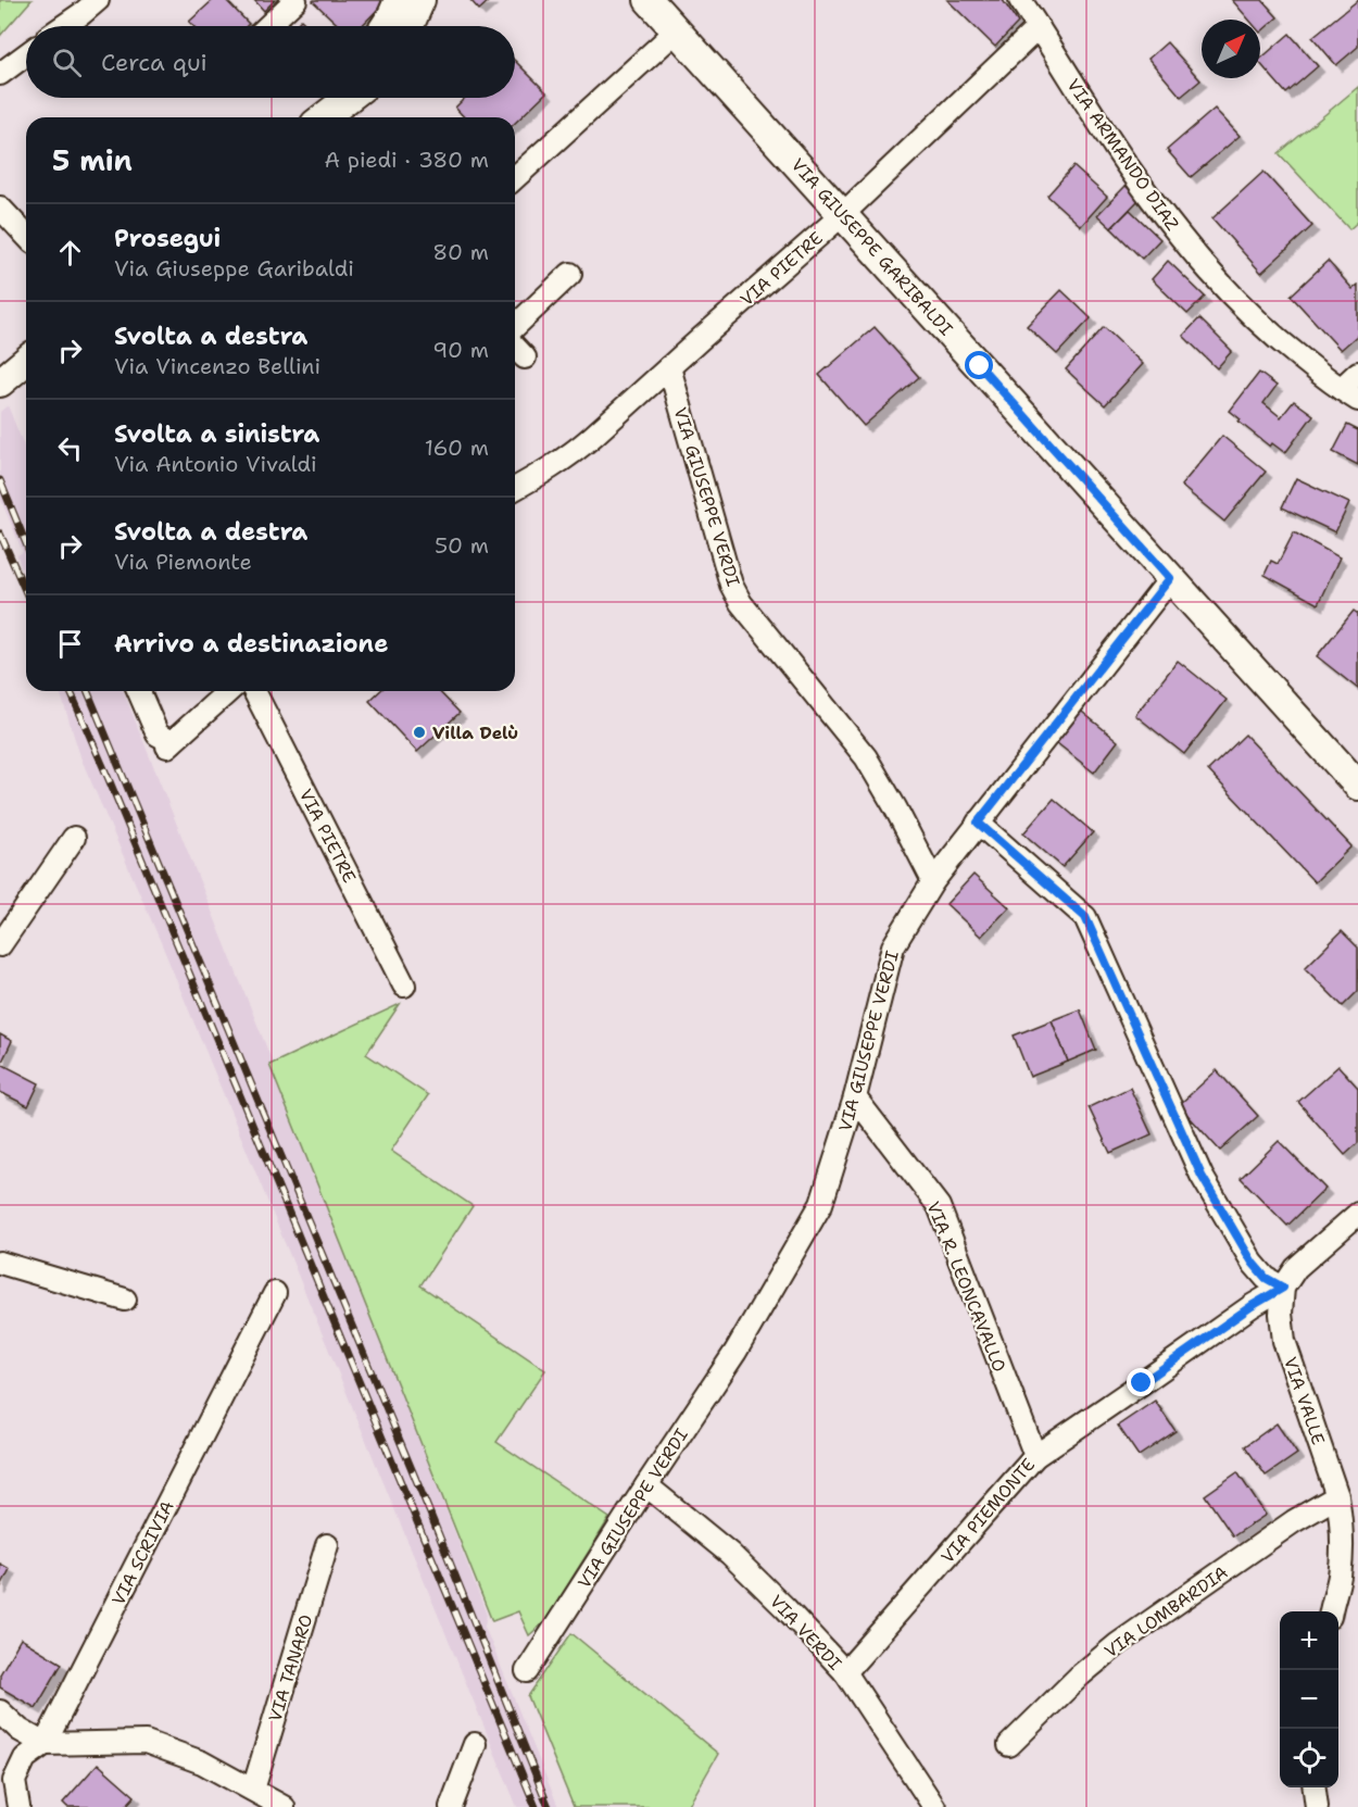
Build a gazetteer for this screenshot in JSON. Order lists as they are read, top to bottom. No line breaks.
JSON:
{"streets":{"street":["VIA ARMANDO DIAZ","VIA GIUSEPPE GARIBALDI","VIA PIETRE","VIA GIUSEPPE VERDI","VIA R. LEONCAVALLO","VIA VALLE","VIA PIEMONTE","VIA SCRIVIA","VIA LOMBARDIA","VIA VERDI","VIA TANARO"]},"crossings":[["VIA ARMANDO DIAZ","VIA PIETRE"],["VIA GIUSEPPE GARIBALDI","VIA PIETRE"],["VIA PIETRE","VIA GIUSEPPE VERDI"],["VIA GIUSEPPE VERDI","VIA R. LEONCAVALLO"],["VIA GIUSEPPE VERDI","VIA VERDI"],["VIA R. LEONCAVALLO","VIA PIEMONTE"],["VIA VALLE","VIA PIEMONTE"],["VIA VALLE","VIA LOMBARDIA"],["VIA PIEMONTE","VIA VERDI"]],"places":["Villa Delù"],"north":"top right","page":{"search":"Cerca qui","heading":["5 min","A piedi · 380 m"],"list":[["Prosegui","Via Giuseppe Garibaldi","80 m"],["Svolta a destra","Via Vincenzo Bellini","90 m"],["Svolta a sinistra","Via Antonio Vivaldi","160 m"],["Svolta a destra","Via Piemonte","50 m"],"Arrivo a destinazione"],"map_buttons":["+","−"]}}
